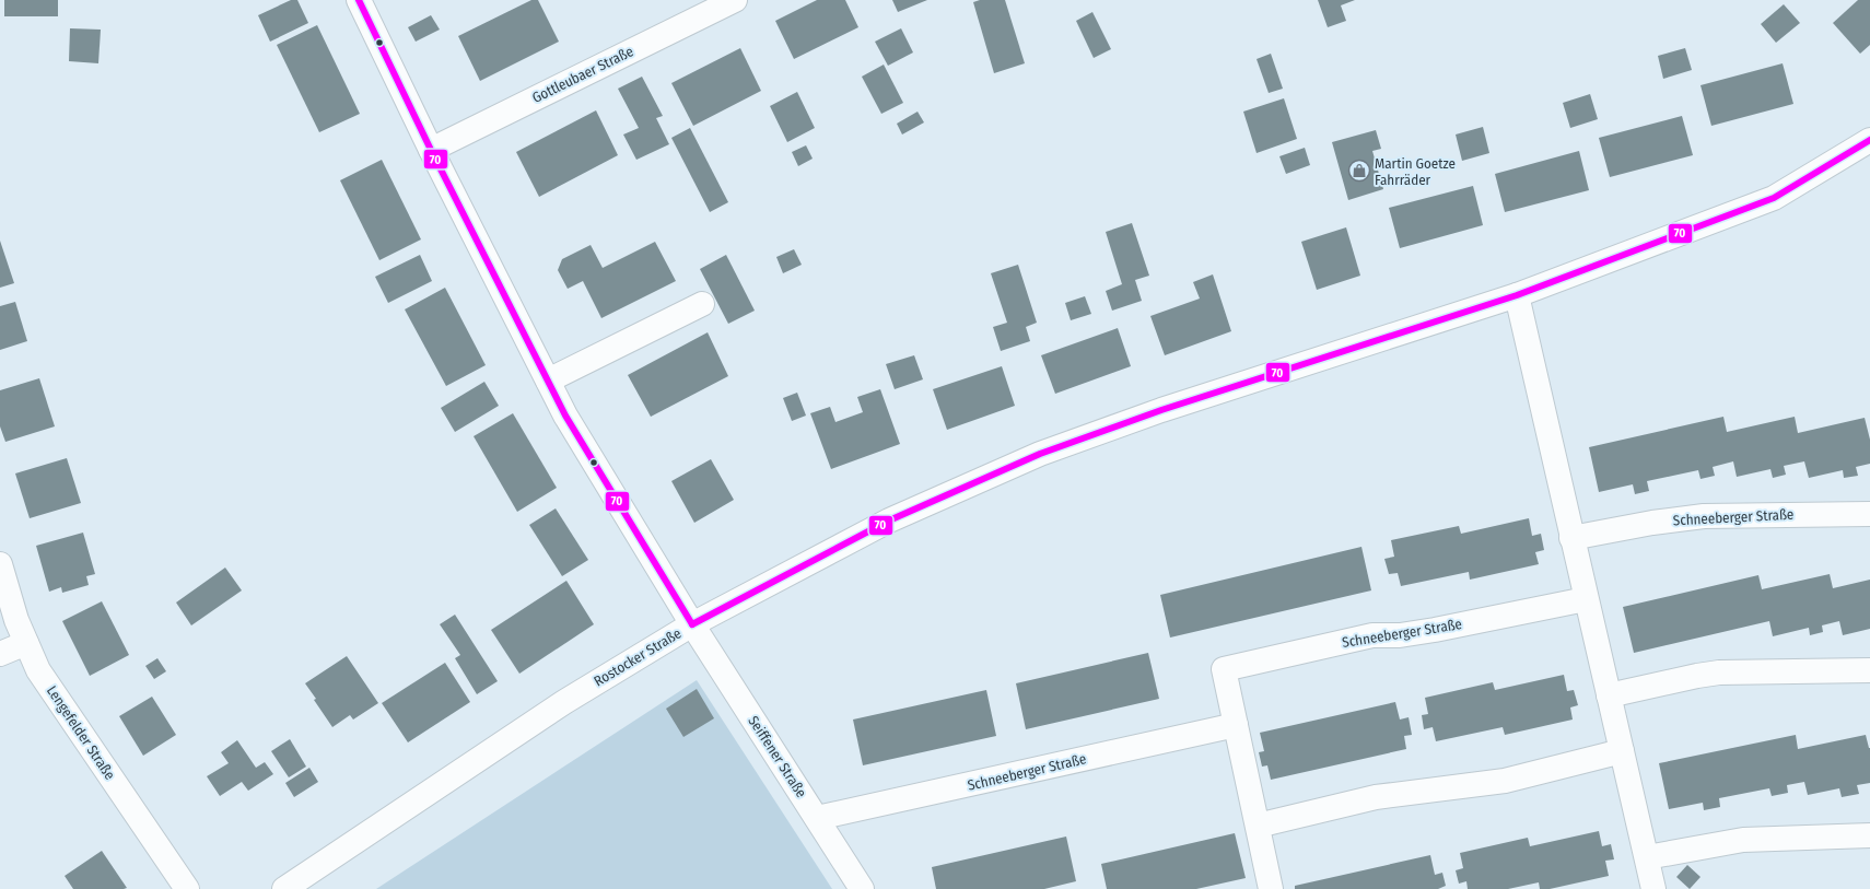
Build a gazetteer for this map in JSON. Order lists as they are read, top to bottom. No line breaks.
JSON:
{"streets":{"street":["Gottleubaer Straße","Schneeberger Straße","Rostocker Straße","Lengefelder Straße","Seiffener Straße"]},"crossings":[["Gottleubaer Straße","Seiffener Straße"],["Schneeberger Straße","Seiffener Straße"],["Rostocker Straße","Seiffener Straße"]],"places":{"shop":["Martin Goetze Fahrräder"]},"lines":["transit line 70"]}
